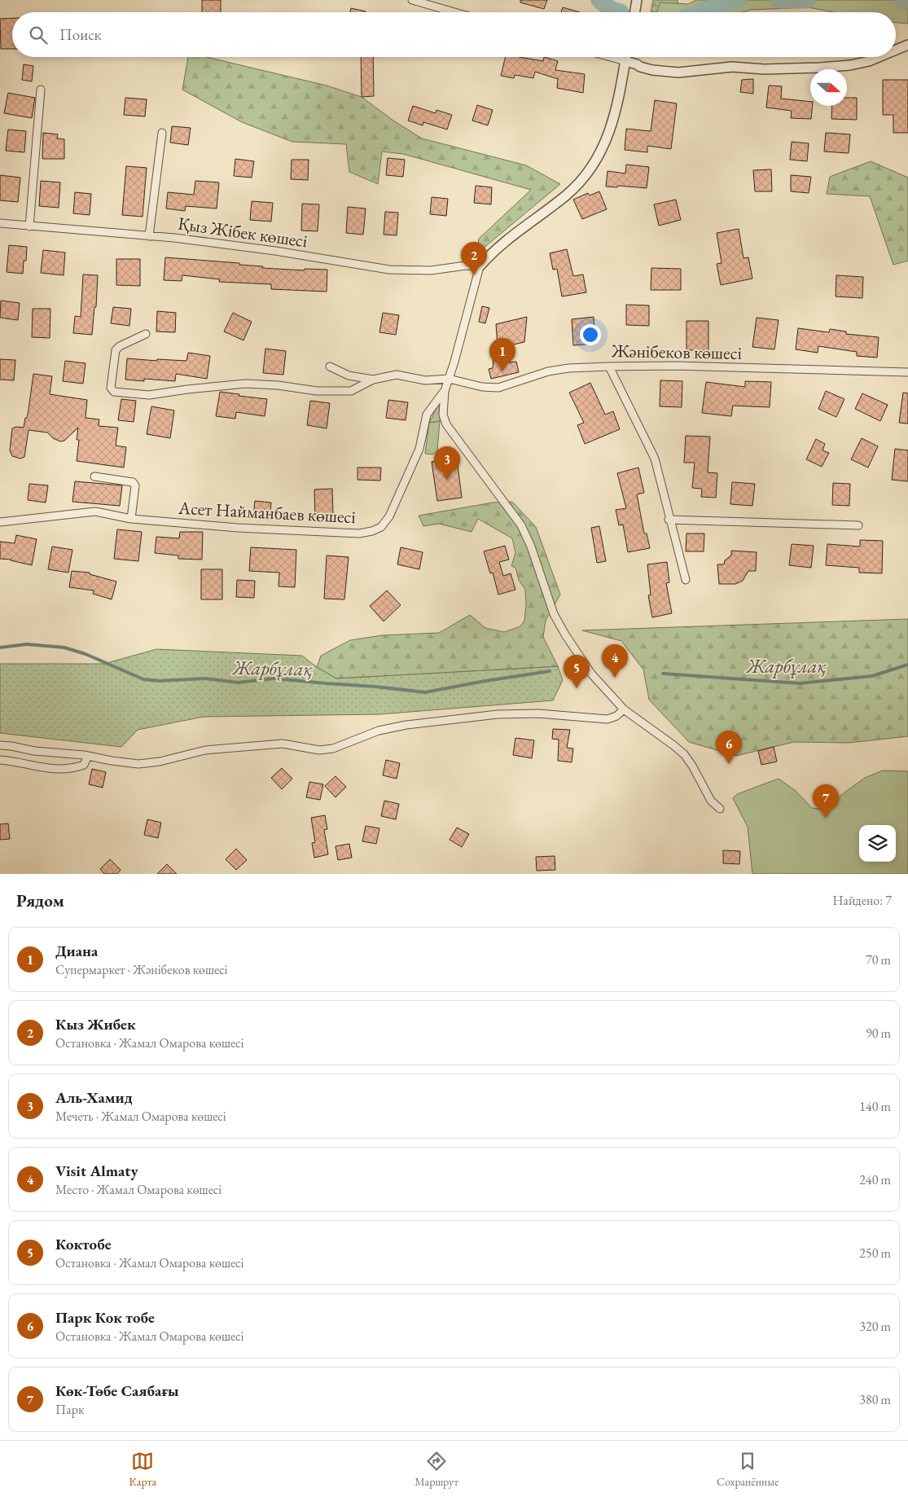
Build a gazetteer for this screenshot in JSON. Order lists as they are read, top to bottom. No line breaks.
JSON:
{"streets":{"street":["Қыз Жібек көшесі","Жәнібеков көшесі","Асет Найманбаев көшесі"]},"water":["Жарбұлақ"],"north":"right","page":{"search":"Поиск","pins":["2","1","3","4","5","6","7"],"heading":["Рядом","Найдено: 7"],"list":[{"mark":"1","name":"Диана","note":"Супермаркет · Жәнібеков көшесі","value":"70 m"},{"mark":"2","name":"Кыз Жибек","note":"Остановка · Жамал Омарова көшесі","value":"90 m"},{"mark":"3","name":"Аль-Хамид","note":"Мечеть · Жамал Омарова көшесі","value":"140 m"},{"mark":"4","name":"Visit Almaty","note":"Место · Жамал Омарова көшесі","value":"240 m"},{"mark":"5","name":"Коктобе","note":"Остановка · Жамал Омарова көшесі","value":"250 m"},{"mark":"6","name":"Парк Кок тобе","note":"Остановка · Жамал Омарова көшесі","value":"320 m"},{"mark":"7","name":"Көк-Төбе Саябағы","note":"Парк","value":"380 m"}],"nav":["Карта","Маршрут","Сохранённые"]}}
